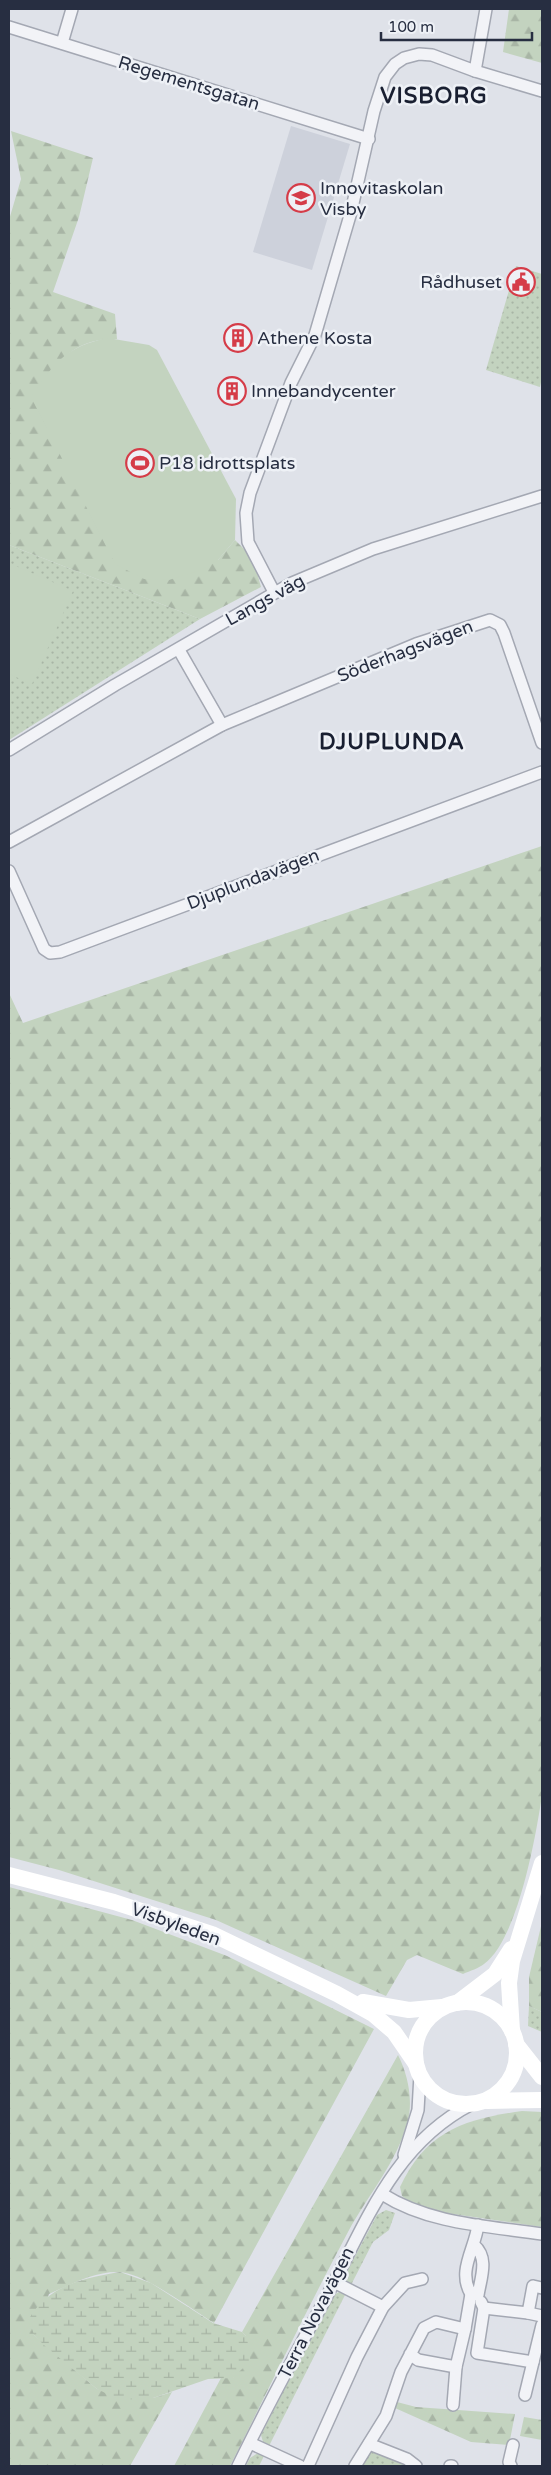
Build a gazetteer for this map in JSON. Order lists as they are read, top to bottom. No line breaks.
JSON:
{"streets":{"main road":["Visbyleden"],"street":["Regementsgatan","Langs väg","Söderhagsvägen","Djuplundavägen","Terra Novavägen"]},"crossings":[["Visbyleden","Terra Novavägen"]],"districts":["VISBORG","DJUPLUNDA"],"places":{"school or university":["Innovitaskolan Visby"],"public building":["Rådhuset"],"building":["Athene Kosta","Innebandycenter"],"sports":["P18 idrottsplats"]},"scale_bar":"100 m"}
